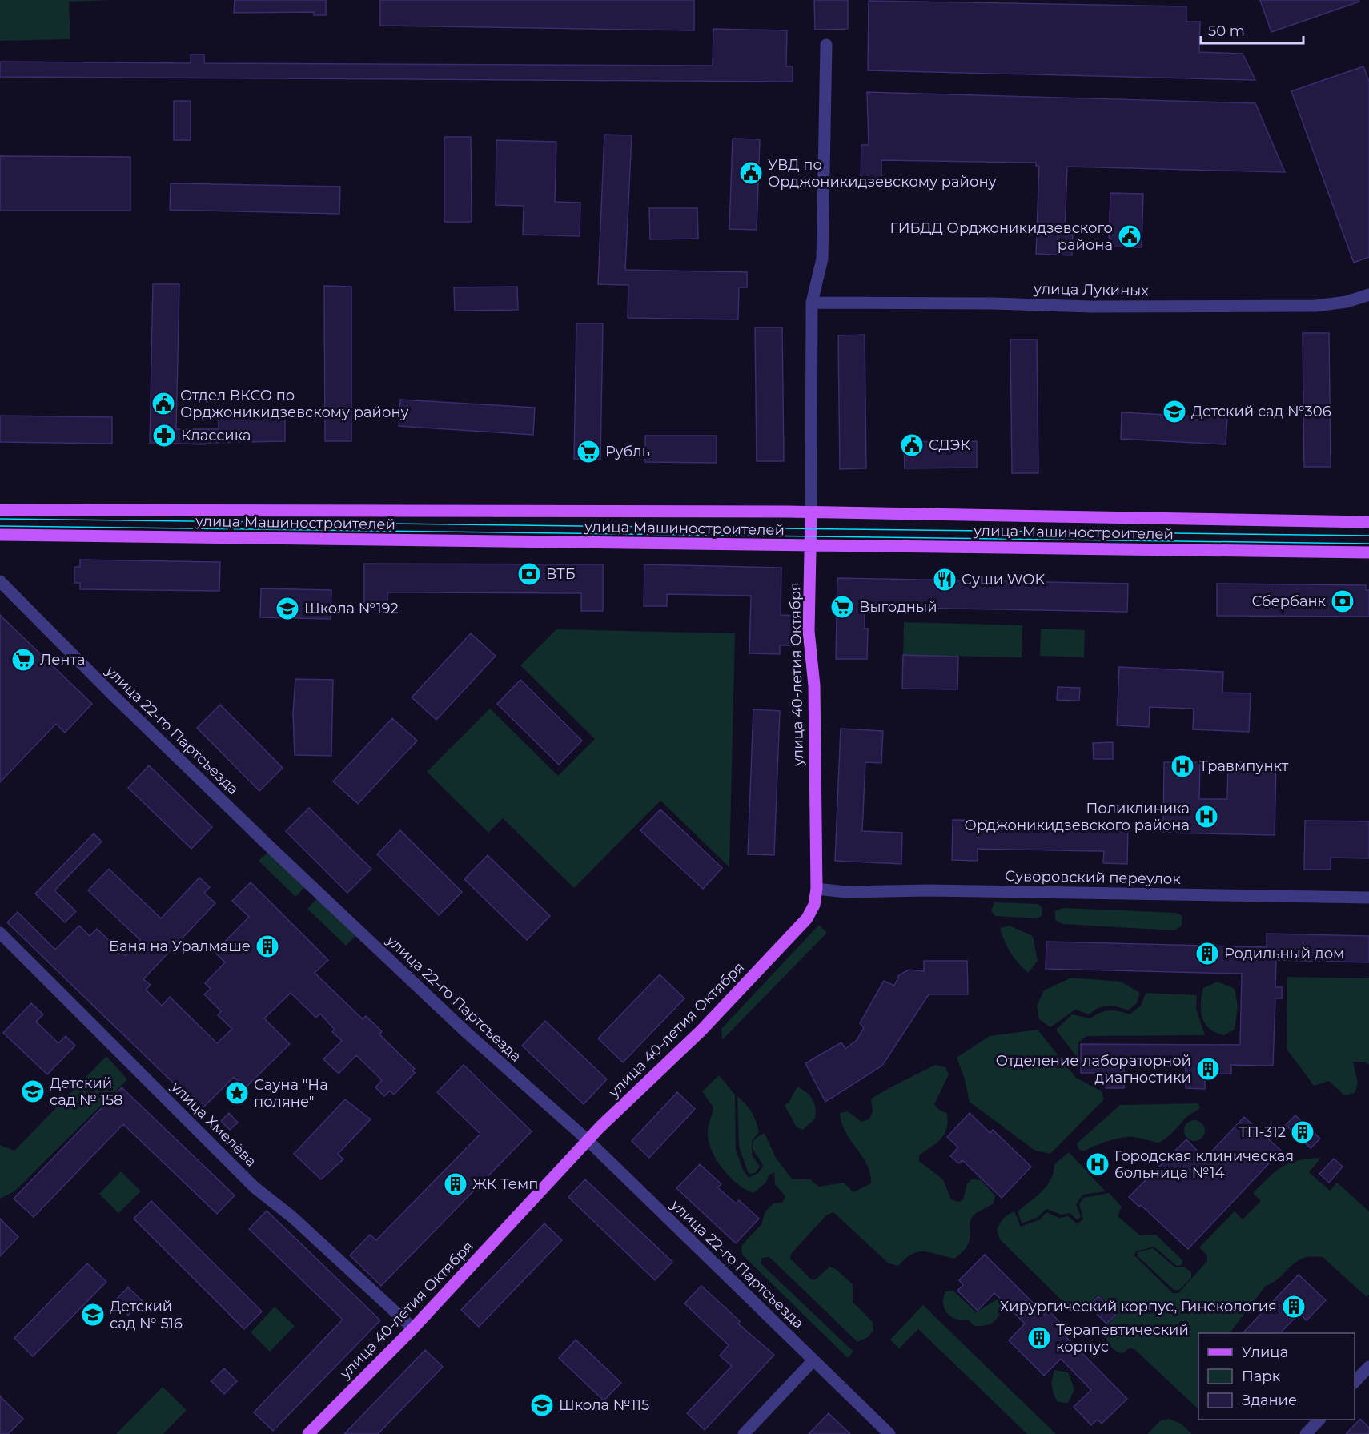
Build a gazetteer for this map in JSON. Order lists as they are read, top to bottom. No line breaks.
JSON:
{"streets":{"main road":["улица Машиностроителей","улица 40-летия Октября"],"street":["улица Лукиных","улица 22-го Партсъезда","Суворовский переулок","улица Хмелёва"]},"crossings":[["улица Машиностроителей","улица 40-летия Октября"],["улица 40-летия Октября","улица 22-го Партсъезда"],["улица 40-летия Октября","Суворовский переулок"],["улица 40-летия Октября","улица Хмелёва"]],"places":{"public building":["УВД по Орджоникидзевскому району","ГИБДД Орджоникидзевского района","Отдел ВКСО по Орджоникидзевскому району","СДЭК"],"school or university":["Детский сад №306","Школа №192","Детский сад № 158","Детский сад № 516","Школа №115"],"pharmacy":["Классика"],"supermarket":["Рубль","Выгодный","Лента"],"bank":["ВТБ","Сбербанк"],"restaurant":["Суши WOK"],"hospital":["Травмпункт","Поликлиника Орджоникидзевского района","Городская клиническая больница №14"],"building":["Баня на Уралмаше","Родильный дом","Отделение лабораторной диагностики","ТП-312","ЖК Темп","Хирургический корпус, Гинекология","Терапевтический корпус"],"place":["Сауна \"На поляне\""]},"legend":["Улица","Парк","Здание"],"scale_bar":"50 m"}
